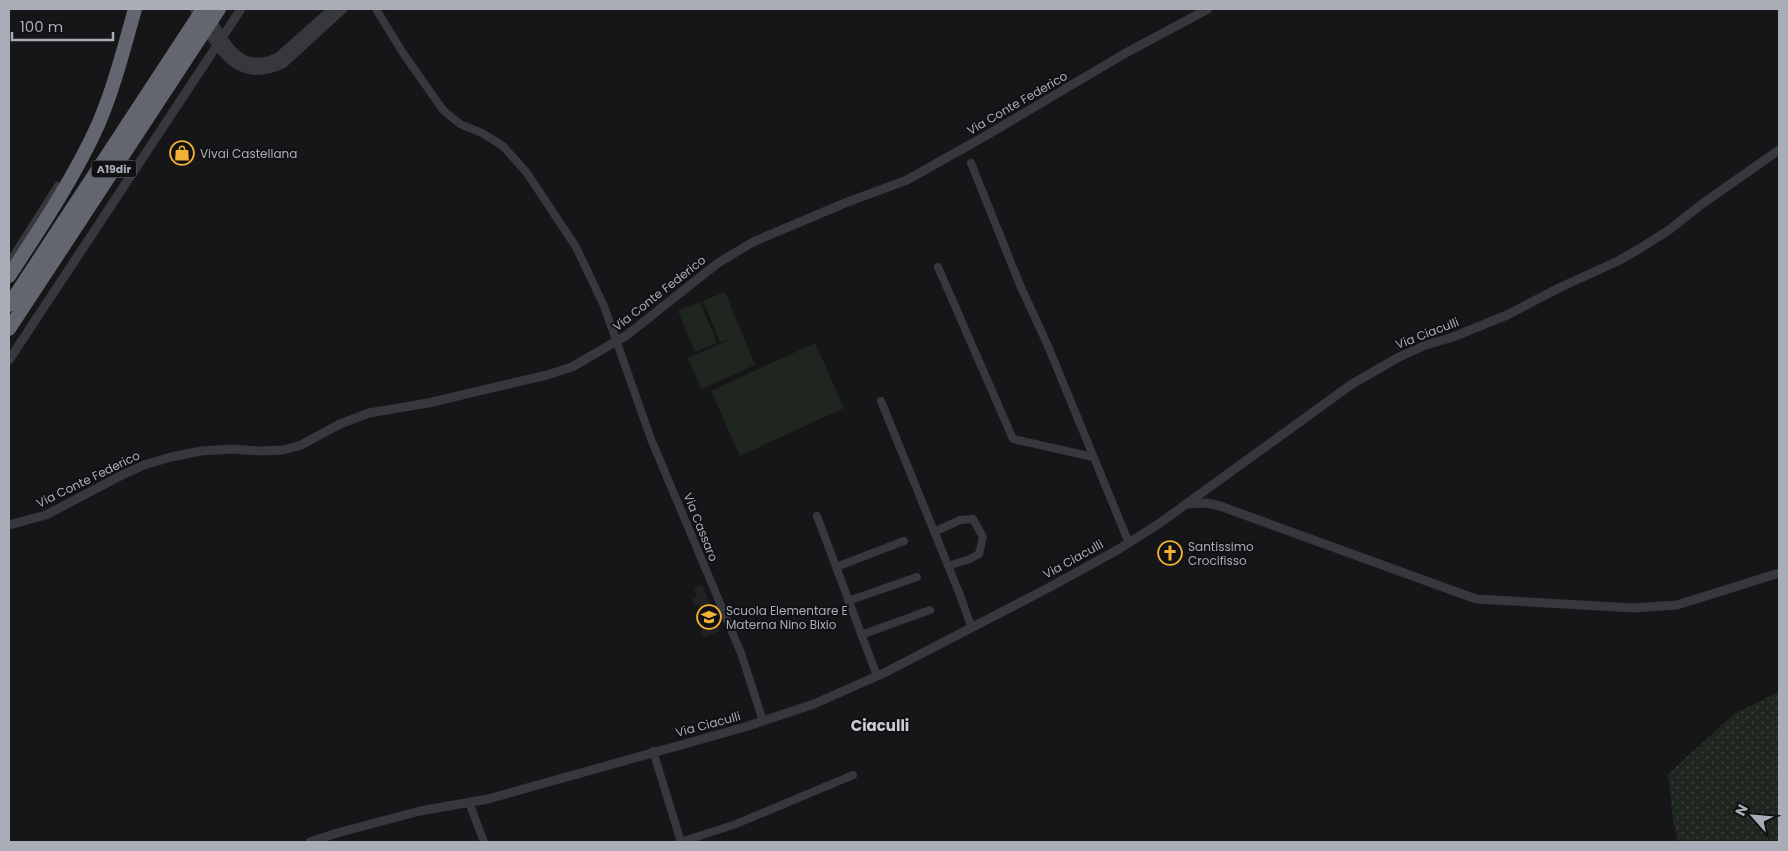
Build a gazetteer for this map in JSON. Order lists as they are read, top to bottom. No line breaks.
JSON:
{"streets":{"highway":["A19dir"],"street":["Via Conte Federico","Via Ciaculli","Via Cassaro"]},"crossings":[["Via Conte Federico","Via Cassaro"],["Via Ciaculli","Via Cassaro"]],"districts":["Ciaculli"],"places":{"shop":["Vivai Castellana"],"church":["Santissimo Crocifisso"],"school or university":["Scuola Elementare E Materna Nino Bixio"]},"scale_bar":"100 m","north":"top left"}
